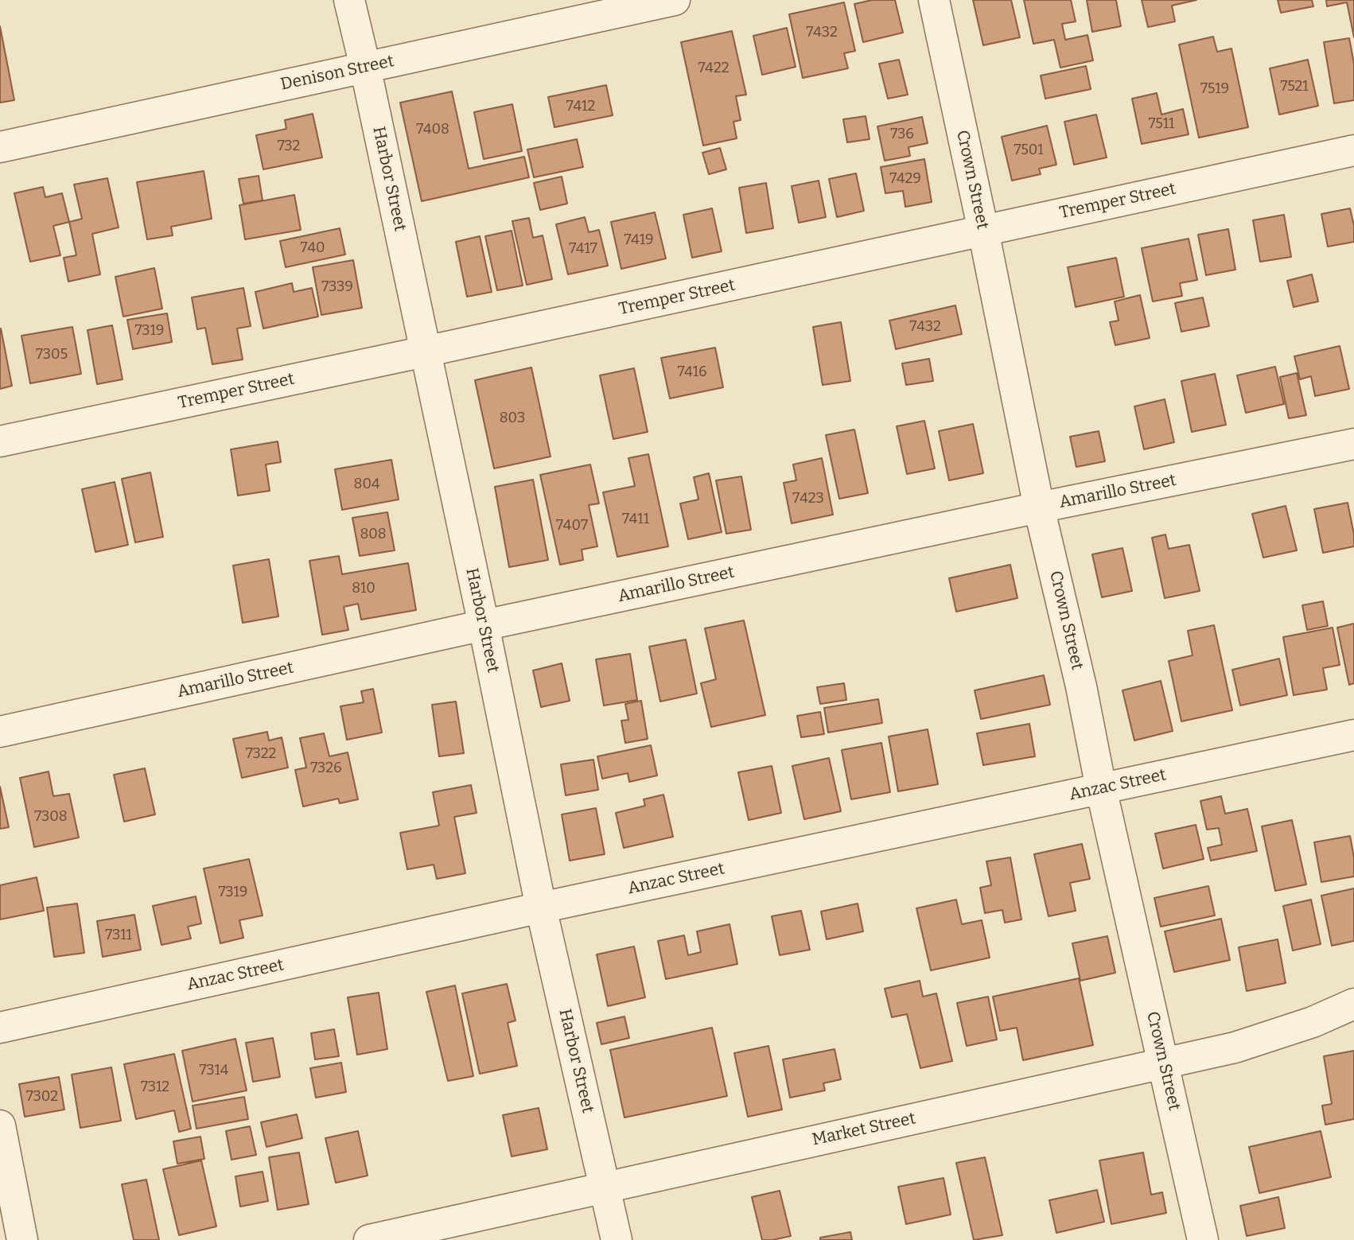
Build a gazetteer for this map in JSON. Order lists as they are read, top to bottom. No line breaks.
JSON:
{"streets":{"street":["Denison Street","Harbor Street","Crown Street","Tremper Street","Amarillo Street","Anzac Street","Market Street"]},"crossings":[["Denison Street","Harbor Street"],["Harbor Street","Tremper Street"],["Harbor Street","Amarillo Street"],["Harbor Street","Anzac Street"],["Harbor Street","Market Street"],["Crown Street","Tremper Street"],["Crown Street","Amarillo Street"],["Crown Street","Anzac Street"],["Crown Street","Market Street"]],"house_numbers":["7432","7422","7521","7519","7412","7511","7408","736","732","7501","7429","7419","740","7417","7339","7432","7319","7305","7416","803","804","7423","7411","7407","808","810","7322","7326","7308","7319","7311","7314","7312","7302"]}
